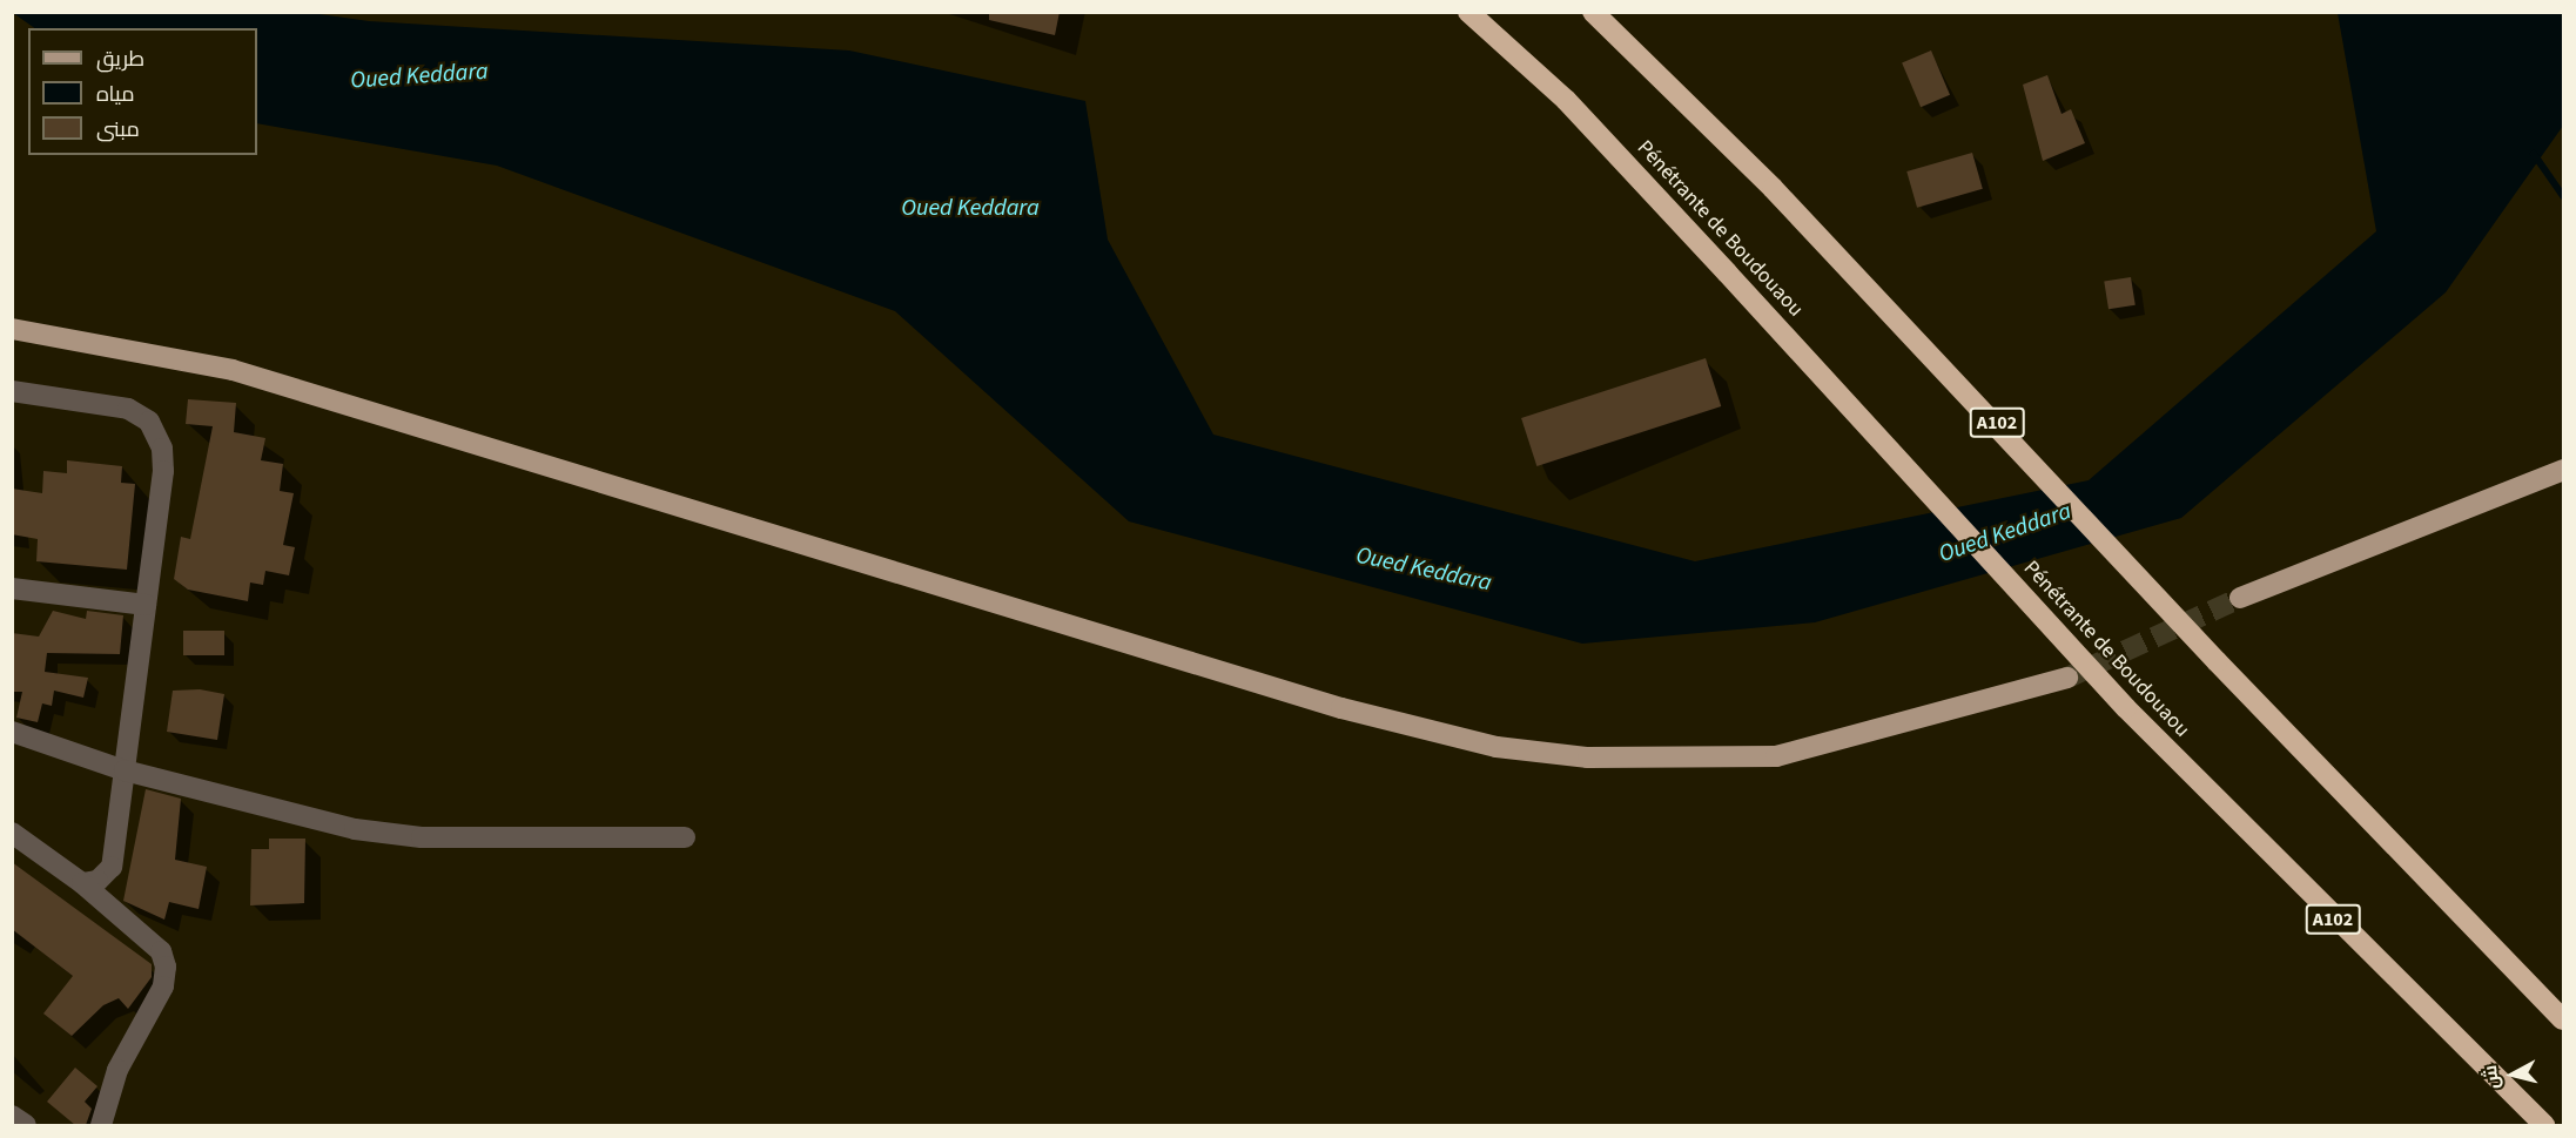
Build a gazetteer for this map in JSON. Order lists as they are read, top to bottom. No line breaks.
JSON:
{"streets":{"highway":["Pénétrante de Boudouaou","A102"]},"water":["Oued Keddara"],"legend":["طريق","مياه","مبنى"],"north":"left"}
